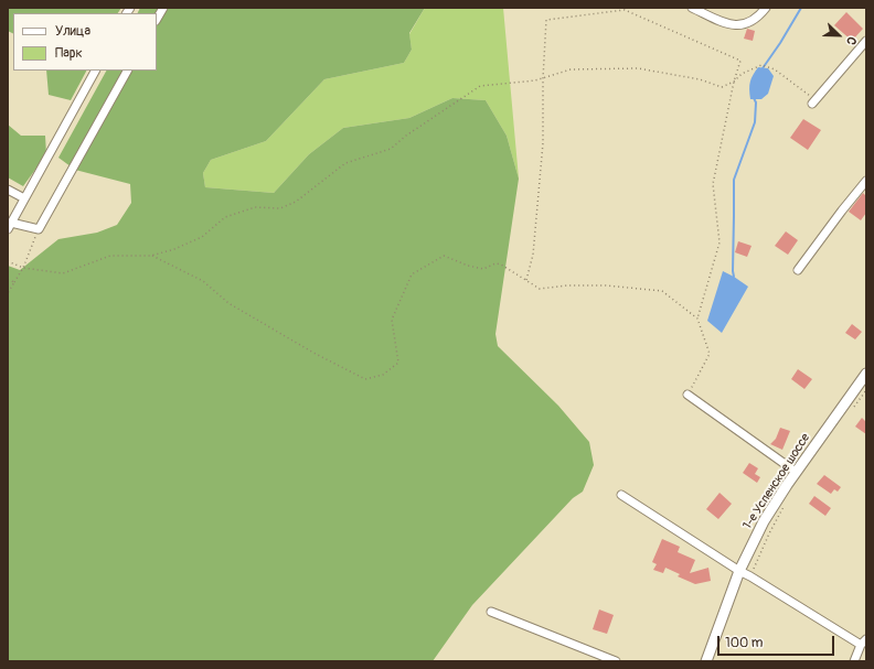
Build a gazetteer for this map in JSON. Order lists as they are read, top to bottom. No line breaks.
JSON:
{"streets":{"main road":["1-е Успенское шоссе"]},"legend":["Улица","Парк"],"scale_bar":"100 m","north":"bottom right"}
